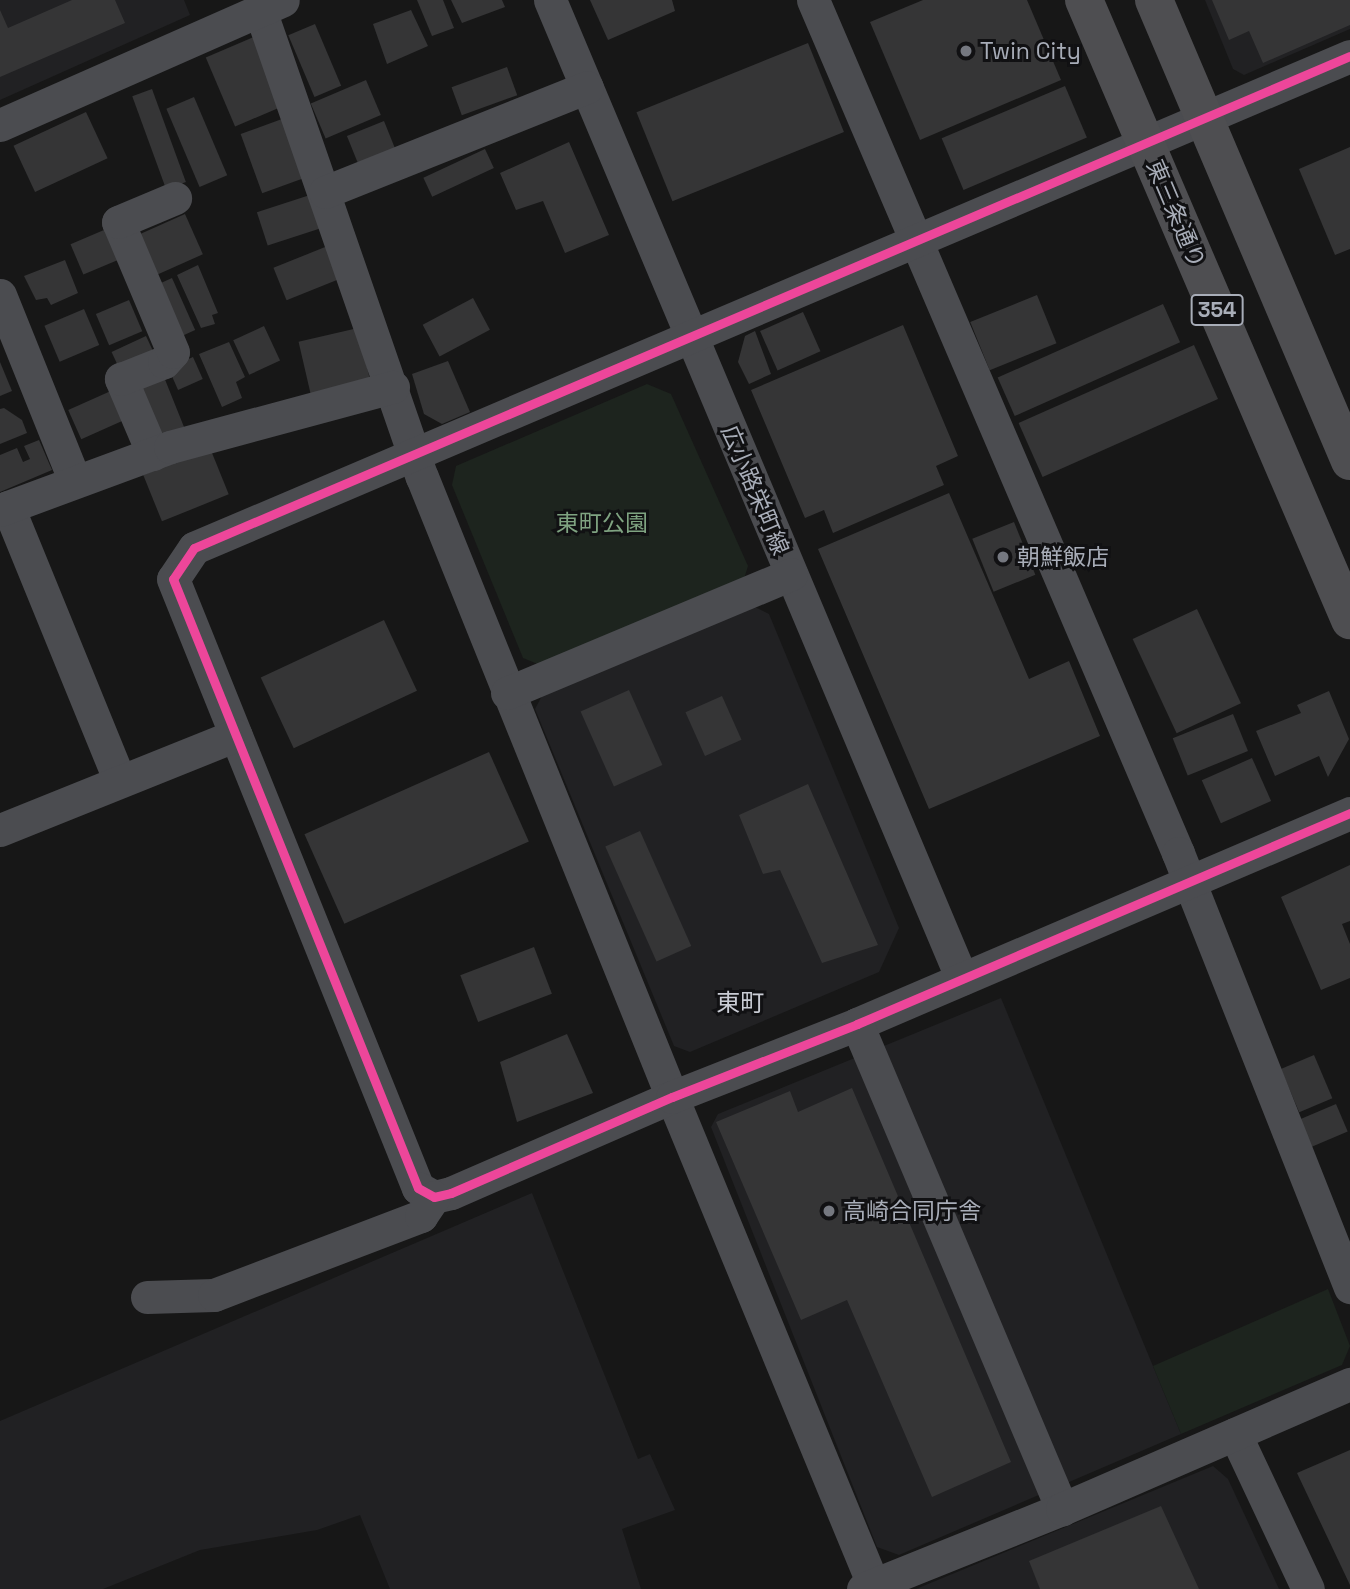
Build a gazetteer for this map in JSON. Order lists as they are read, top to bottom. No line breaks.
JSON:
{"streets":{"highway":["東三条通り","354"],"street":["広小路栄町線"]},"districts":["東町"],"parks":["東町公園"],"places":["Twin City","朝鮮飯店","高崎合同庁舎"]}
